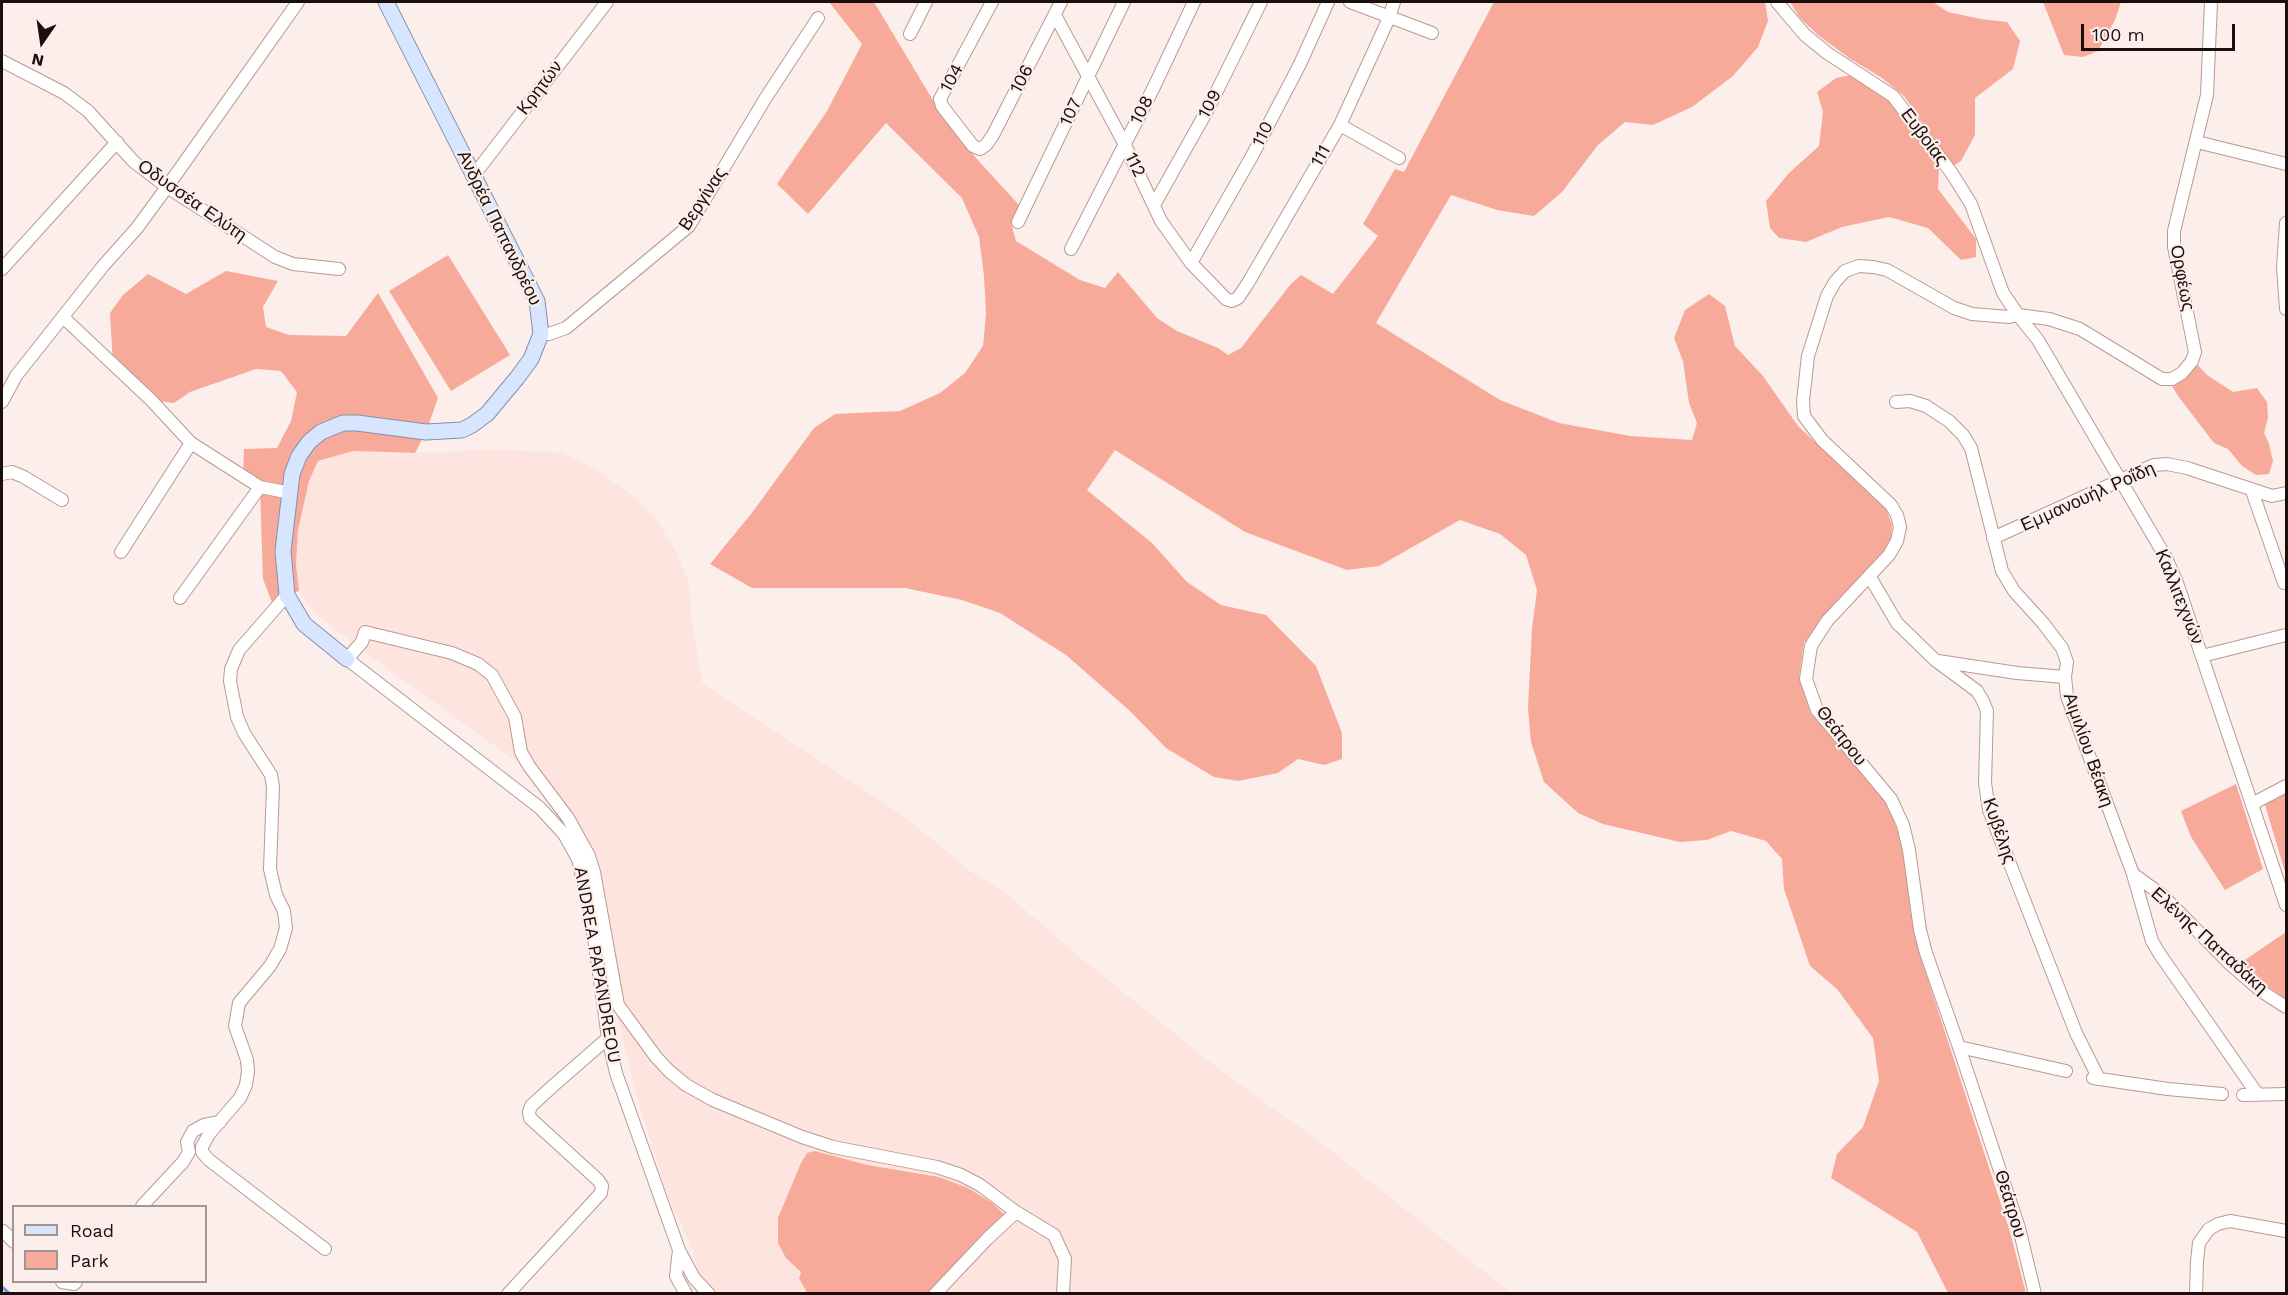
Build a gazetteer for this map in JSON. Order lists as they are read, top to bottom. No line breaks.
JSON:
{"streets":{"main road":["Ανδρέα Παπανδρέου"],"street":["104","106","Κρητών","109","108","107","110","Ευβοίας","111","112","Βεργίνας","Οδυσσέα Ελύτη","Ορφέως","Εμμανουήλ Ροΐδη","Καλλιτεχνών","Θεάτρου","Αιμιλίου Βέακη","Κυβέλης","Ελένης Παπαδάκη","ANDREA PAPANDREOU"]},"crossings":[["104","106"],["106","112"],["Κρητών","Ανδρέα Παπανδρέου"],["109","112"],["108","112"],["107","112"],["110","112"],["Ευβοίας","Ορφέως"],["Ευβοίας","Καλλιτεχνών"],["Ευβοίας","Θεάτρου"],["111","112"],["Βεργίνας","Ανδρέα Παπανδρέου"],["Ορφέως","Καλλιτεχνών"],["Ορφέως","Θεάτρου"],["Εμμανουήλ Ροΐδη","Καλλιτεχνών"],["Εμμανουήλ Ροΐδη","Αιμιλίου Βέακη"],["Καλλιτεχνών","Θεάτρου"],["Θεάτρου","Κυβέλης"],["Αιμιλίου Βέακη","Ελένης Παπαδάκη"]],"legend":["Road","Park"],"scale_bar":"100 m","north":"bottom"}
